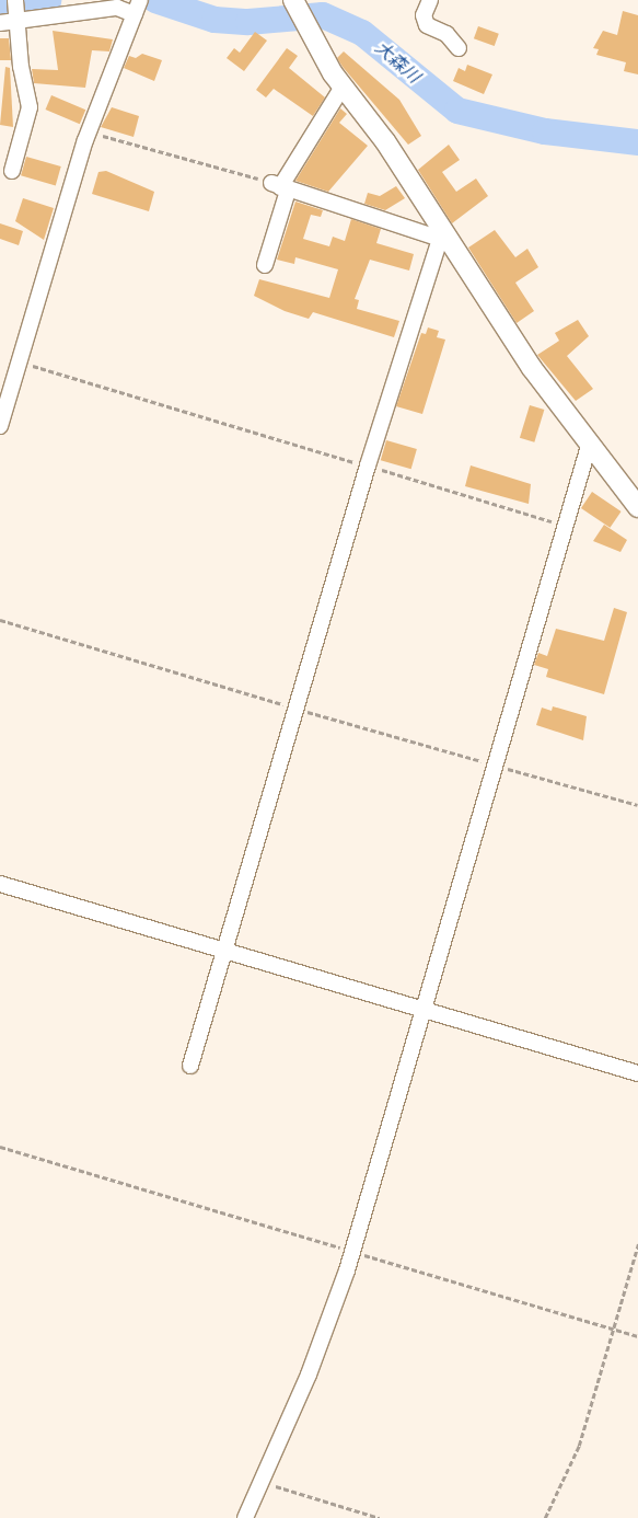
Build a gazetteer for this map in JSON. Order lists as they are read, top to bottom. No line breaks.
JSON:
{"water":["大森川"]}
